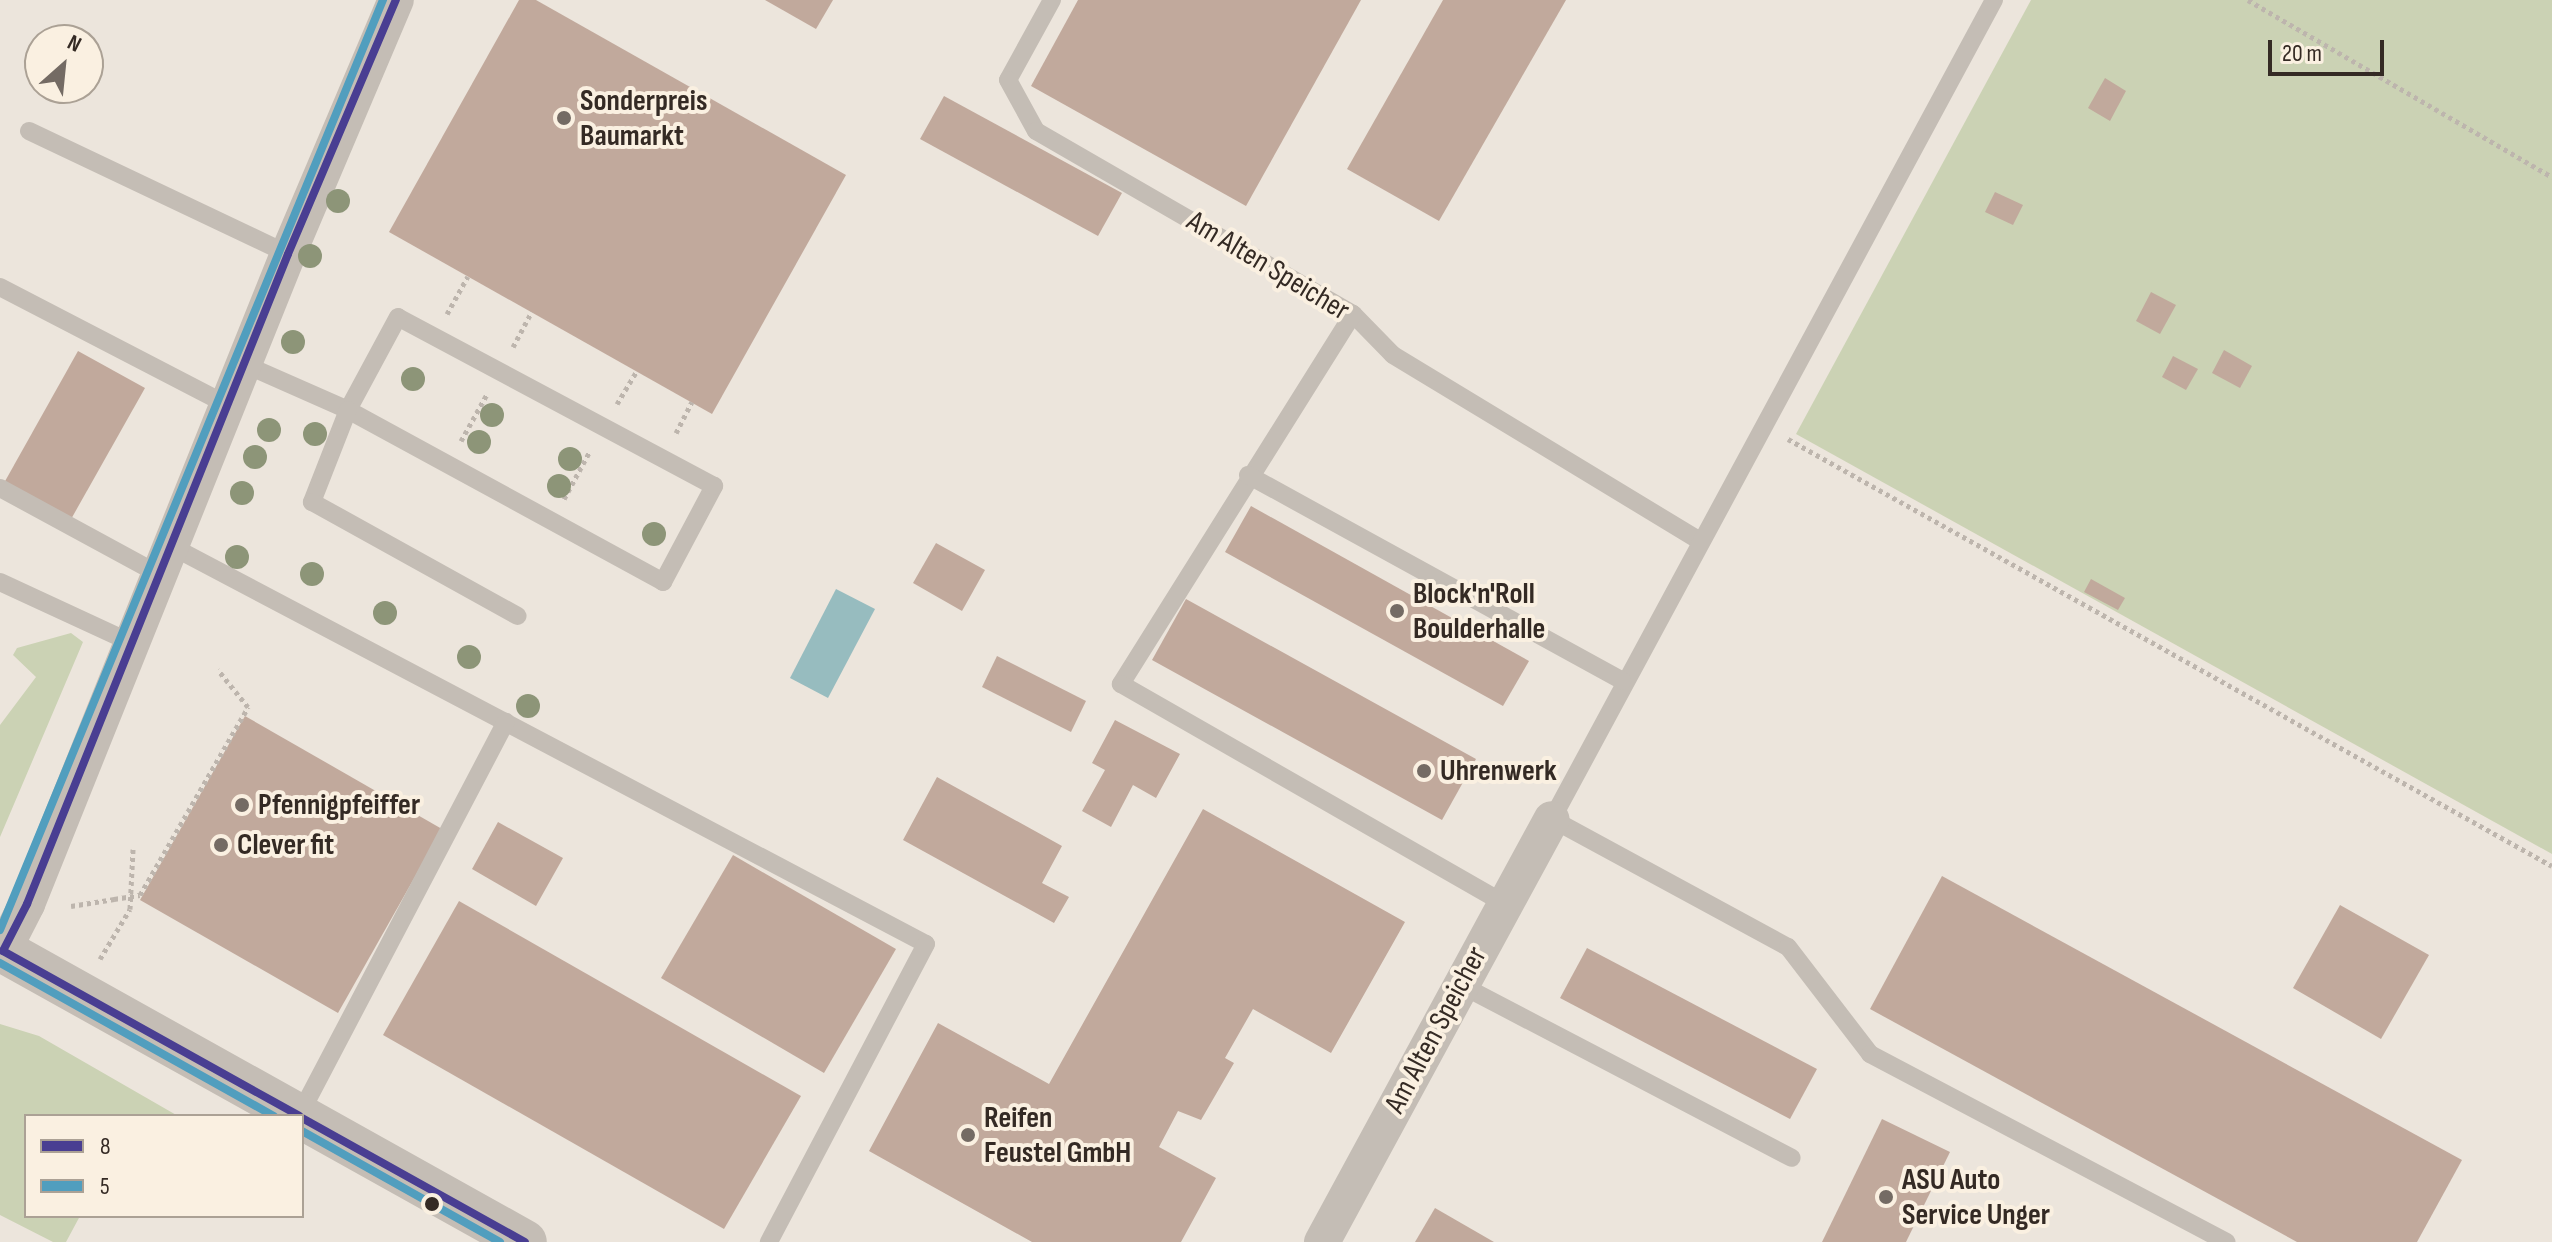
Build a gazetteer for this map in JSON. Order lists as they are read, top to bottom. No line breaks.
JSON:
{"streets":{"street":["Am Alten Speicher"]},"places":["Sonderpreis Baumarkt","Block'n'Roll Boulderhalle","Uhrenwerk","Pfennigpfeiffer","Clever fit","Reifen Feustel GmbH","ASU Auto Service Unger"],"lines":["transit line 8","transit line 5"],"legend":["8","5"],"scale_bar":"20 m","north":"top right"}
